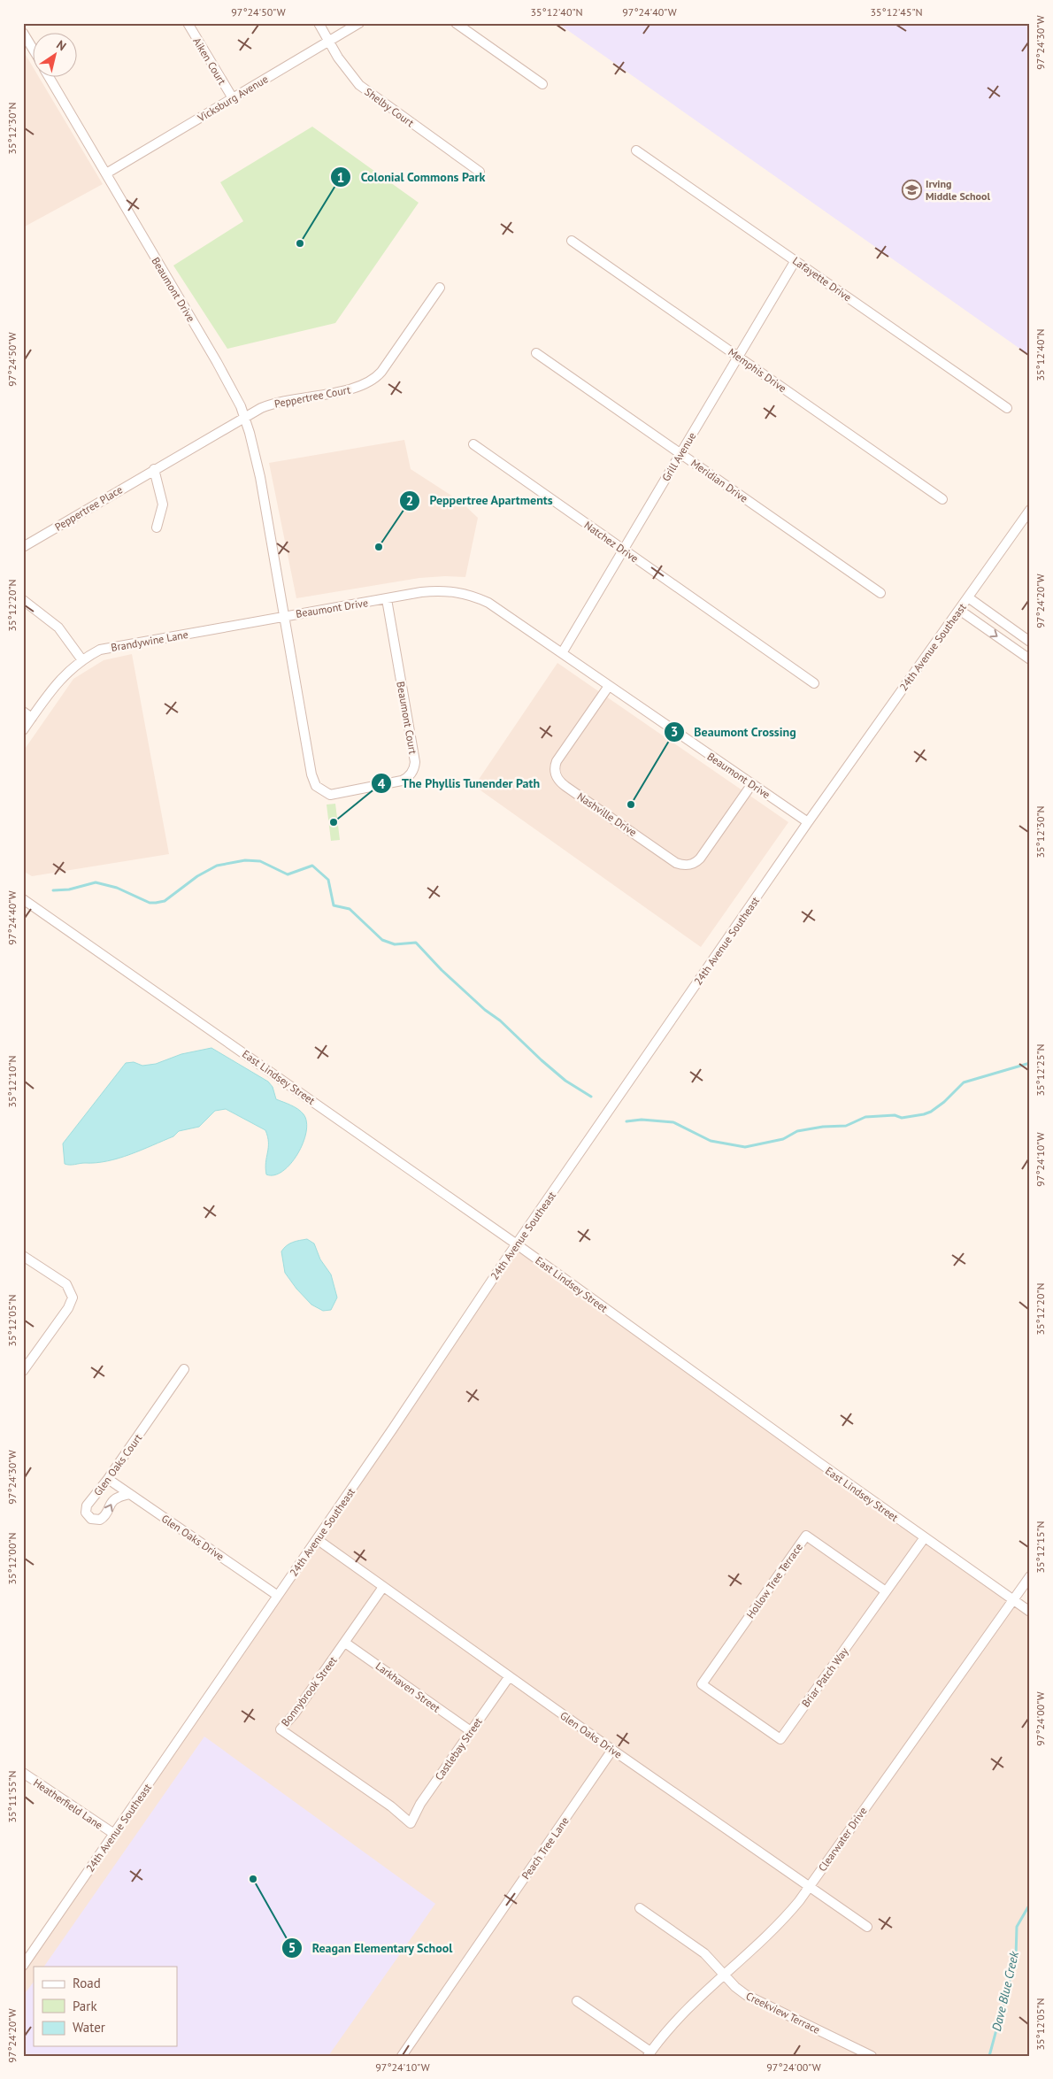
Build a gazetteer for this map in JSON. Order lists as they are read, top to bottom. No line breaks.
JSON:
{"streets":{"street":["Aiken Court","Vicksburg Avenue","Shelby Court","Lafayette Drive","Beaumont Drive","Memphis Drive","Peppertree Court","Grill Avenue","Meridian Drive","Peppertree Place","Natchez Drive","Brandywine Lane","24th Avenue Southeast","Beaumont Court","Nashville Drive","East Lindsey Street","Glen Oaks Court","Glen Oaks Drive","Hollow Tree Terrace","Briar Patch Way","Larkhaven Street","Bonnybrook Street","Castlebay Street","Heatherfield Lane","Clearwater Drive","Peach Tree Lane","Creekview Terrace"]},"crossings":[["Aiken Court","Vicksburg Avenue"],["Vicksburg Avenue","Shelby Court"],["Vicksburg Avenue","Beaumont Drive"],["Lafayette Drive","Grill Avenue"],["Beaumont Drive","Peppertree Court"],["Beaumont Drive","Grill Avenue"],["Beaumont Drive","Brandywine Lane"],["Beaumont Drive","24th Avenue Southeast"],["Beaumont Drive","Beaumont Court"],["Beaumont Drive","Nashville Drive"],["Memphis Drive","Grill Avenue"],["Peppertree Court","Peppertree Place"],["Grill Avenue","Meridian Drive"],["Grill Avenue","Natchez Drive"],["Brandywine Lane","Beaumont Court"],["24th Avenue Southeast","East Lindsey Street"],["24th Avenue Southeast","Glen Oaks Drive"],["24th Avenue Southeast","Heatherfield Lane"],["East Lindsey Street","Briar Patch Way"],["East Lindsey Street","Clearwater Drive"],["Glen Oaks Court","Glen Oaks Drive"],["Glen Oaks Drive","Bonnybrook Street"],["Glen Oaks Drive","Castlebay Street"],["Glen Oaks Drive","Clearwater Drive"],["Glen Oaks Drive","Peach Tree Lane"],["Hollow Tree Terrace","Briar Patch Way"],["Larkhaven Street","Bonnybrook Street"],["Larkhaven Street","Castlebay Street"],["Bonnybrook Street","Castlebay Street"],["Clearwater Drive","Creekview Terrace"]],"water":["Dave Blue Creek"],"places":{"school or university":["Irving Middle School"],"other":["Colonial Commons Park","Peppertree Apartments","Beaumont Crossing","The Phyllis Tunender Path","Reagan Elementary School"]},"legend":["Road","Park","Water"],"north":"top right","coordinates":["97°24'50\"W","35°12'40\"N","97°24'40\"W","35°12'45\"N","97°24'30\"W","35°12'30\"N","97°24'20\"W","35°12'20\"N","35°12'25\"N","35°12'10\"N","97°24'10\"W","35°12'05\"N","35°12'15\"N","35°12'00\"N","97°24'00\"W","35°11'55\"N"]}
